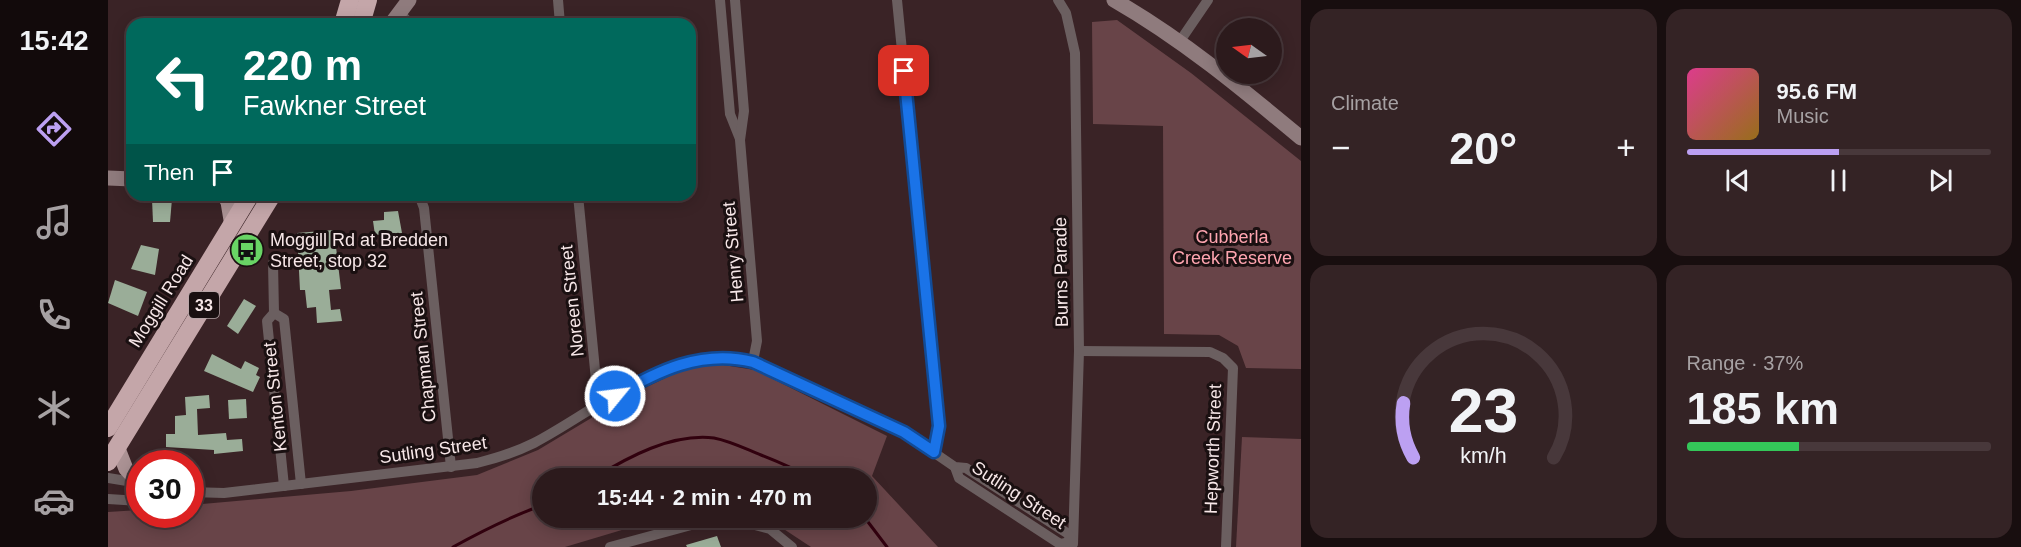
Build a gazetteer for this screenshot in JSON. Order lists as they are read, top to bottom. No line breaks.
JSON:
{"streets":{"highway":["Moggill Road","33"],"street":["Henry Street","Burns Parade","Noreen Street","Chapman Street","Kenton Street","Hepworth Street","Sutling Street"]},"crossings":[["Henry Street","Sutling Street"],["Burns Parade","Hepworth Street"],["Burns Parade","Sutling Street"],["Noreen Street","Sutling Street"],["Chapman Street","Sutling Street"],["Kenton Street","Sutling Street"]],"parks":["Cubberla Creek Reserve"],"places":{"bus stop":["Moggill Rd at Bredden Street, stop 32"]},"north":"left","page":{"tabs":"15:42","tile":["Climate",["Range · 37%","185 km"]],"turn":["220 m","Fawkner Street"],"song":["95.6 FM","Music"],"heat":["−","20°","+"],"then":"Then","limit":"30","trip":"15:44 · 2 min · 470 m","gauge":["23","km/h"]}}
